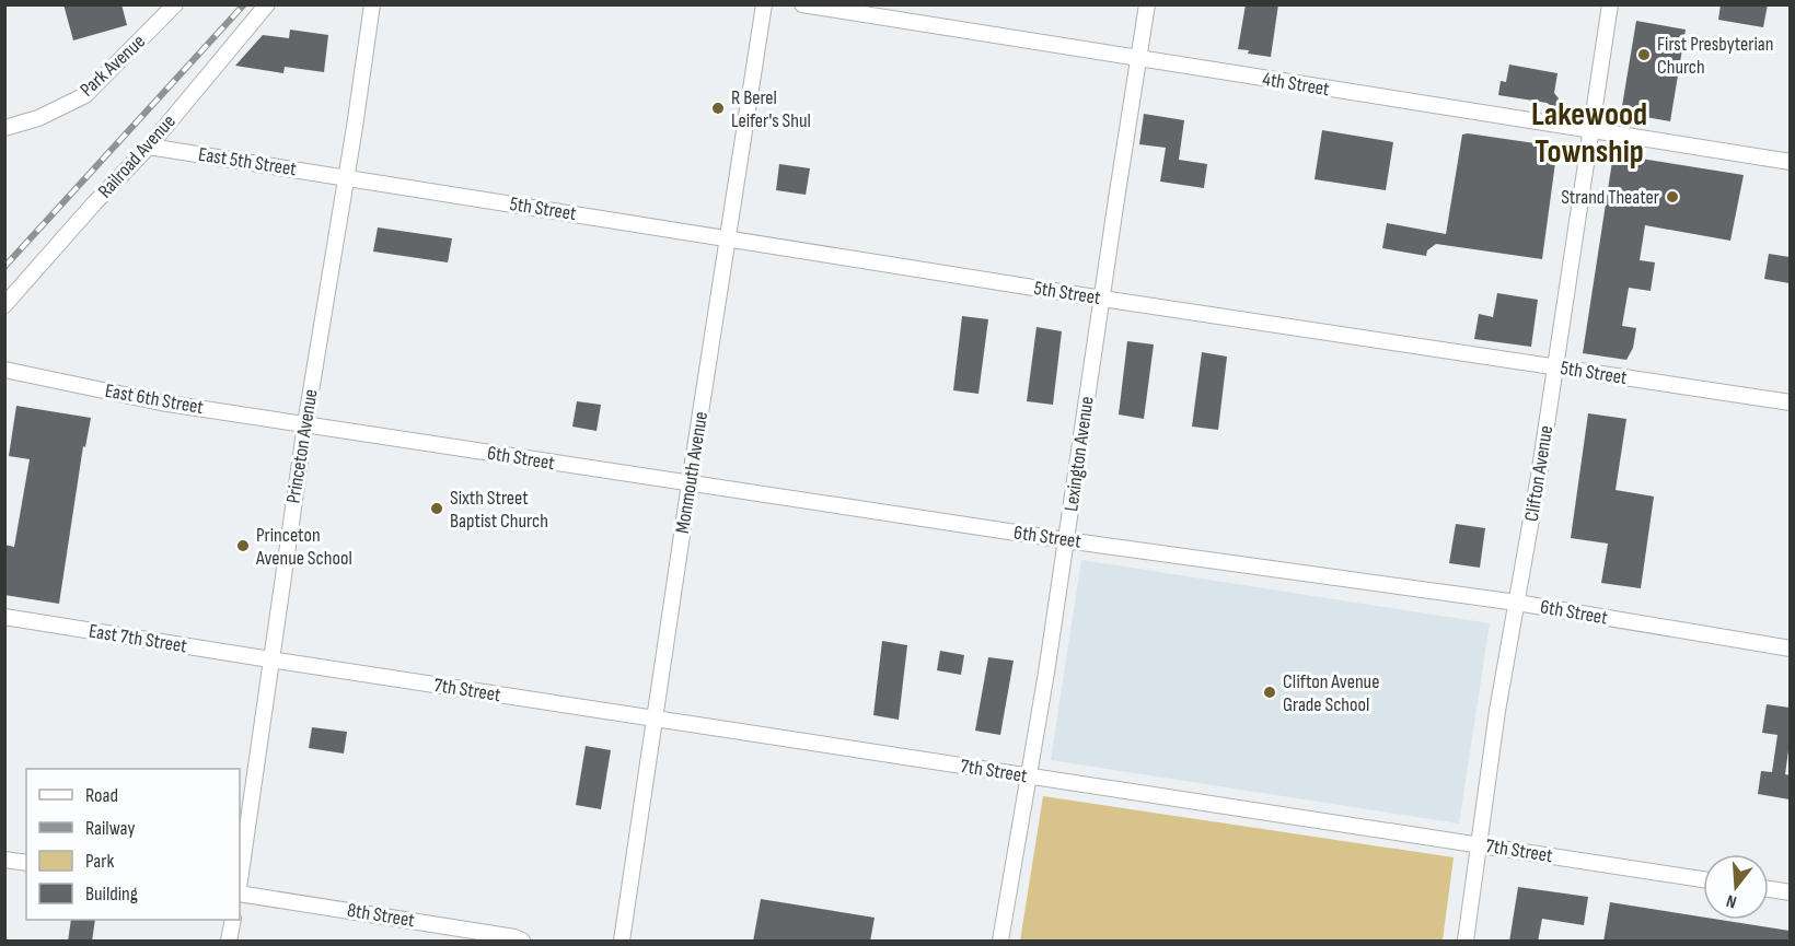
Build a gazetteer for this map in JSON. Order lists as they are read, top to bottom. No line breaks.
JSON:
{"streets":{"street":["Park Avenue","4th Street","Railroad Avenue","East 5th Street","5th Street","East 6th Street","Princeton Avenue","Lexington Avenue","6th Street","Monmouth Avenue","Clifton Avenue","East 7th Street","7th Street","8th Street"]},"crossings":[["4th Street","Lexington Avenue"],["4th Street","Clifton Avenue"],["Railroad Avenue","East 5th Street"],["East 5th Street","5th Street"],["East 5th Street","Princeton Avenue"],["5th Street","Princeton Avenue"],["5th Street","Lexington Avenue"],["5th Street","Monmouth Avenue"],["5th Street","Clifton Avenue"],["East 6th Street","Princeton Avenue"],["East 6th Street","6th Street"],["Princeton Avenue","6th Street"],["Princeton Avenue","East 7th Street"],["Princeton Avenue","7th Street"],["Lexington Avenue","6th Street"],["Lexington Avenue","7th Street"],["6th Street","Monmouth Avenue"],["6th Street","Clifton Avenue"],["Monmouth Avenue","7th Street"],["Clifton Avenue","7th Street"],["East 7th Street","7th Street"]],"districts":["Lakewood Township"],"places":["First Presbyterian Church","R Berel Leifer's Shul","Strand Theater","Sixth Street Baptist Church","Princeton Avenue School","Clifton Avenue Grade School"],"legend":["Road","Railway","Park","Building"],"north":"bottom"}
